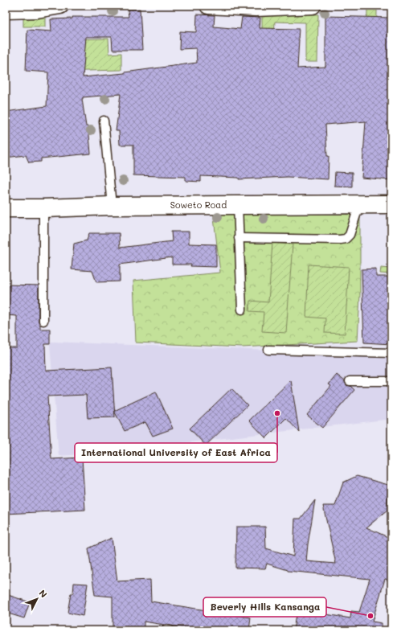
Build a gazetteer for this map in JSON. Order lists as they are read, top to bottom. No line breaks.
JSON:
{"streets":{"street":["Soweto Road"]},"places":["International University of East Africa","Beverly Hills Kansanga"],"north":"top right"}
